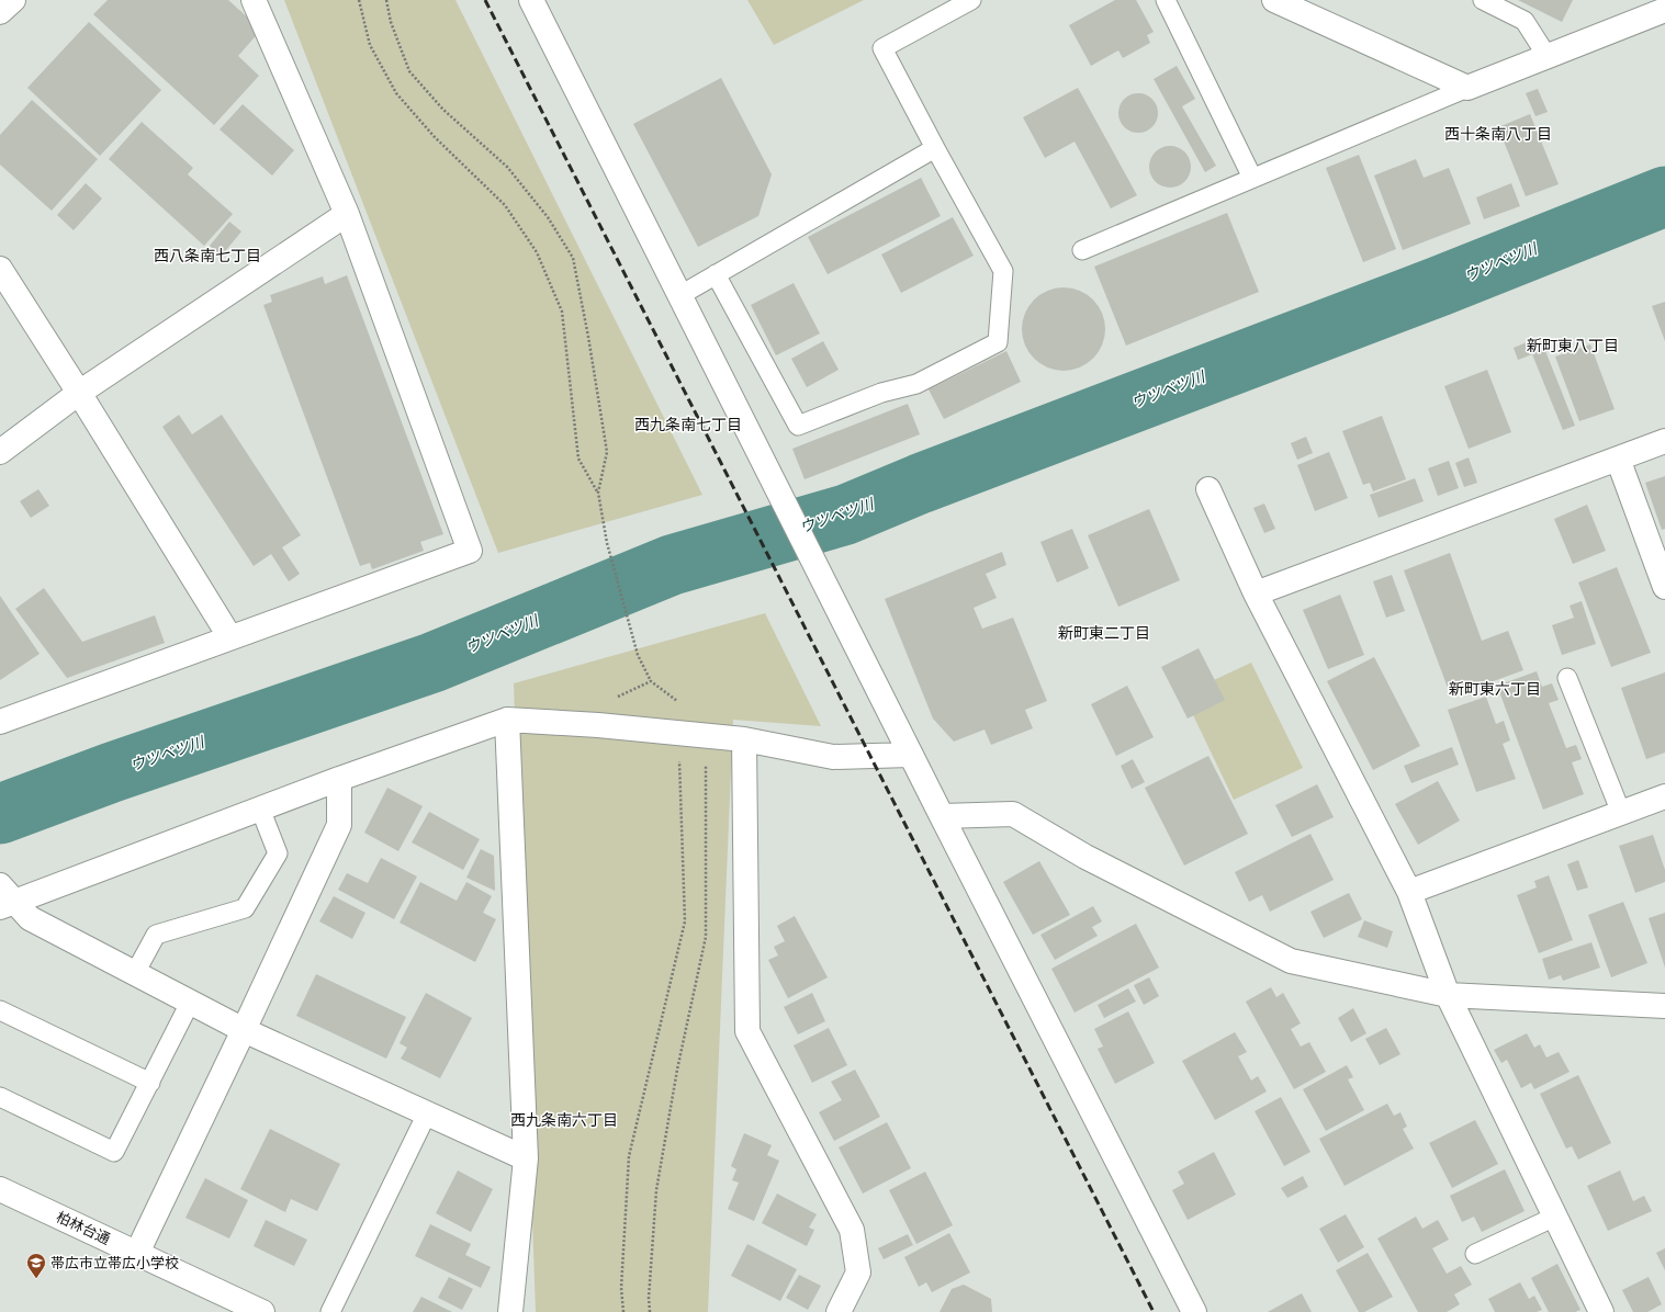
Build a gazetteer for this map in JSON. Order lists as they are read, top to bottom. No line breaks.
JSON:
{"streets":{"street":["柏林台通"]},"districts":["西十条南八丁目","西八条南七丁目","新町東八丁目","西九条南七丁目","新町東二丁目","新町東六丁目","西九条南六丁目"],"water":["ウツベツ川"],"places":{"school or university":["帯広市立帯広小学校"]}}
